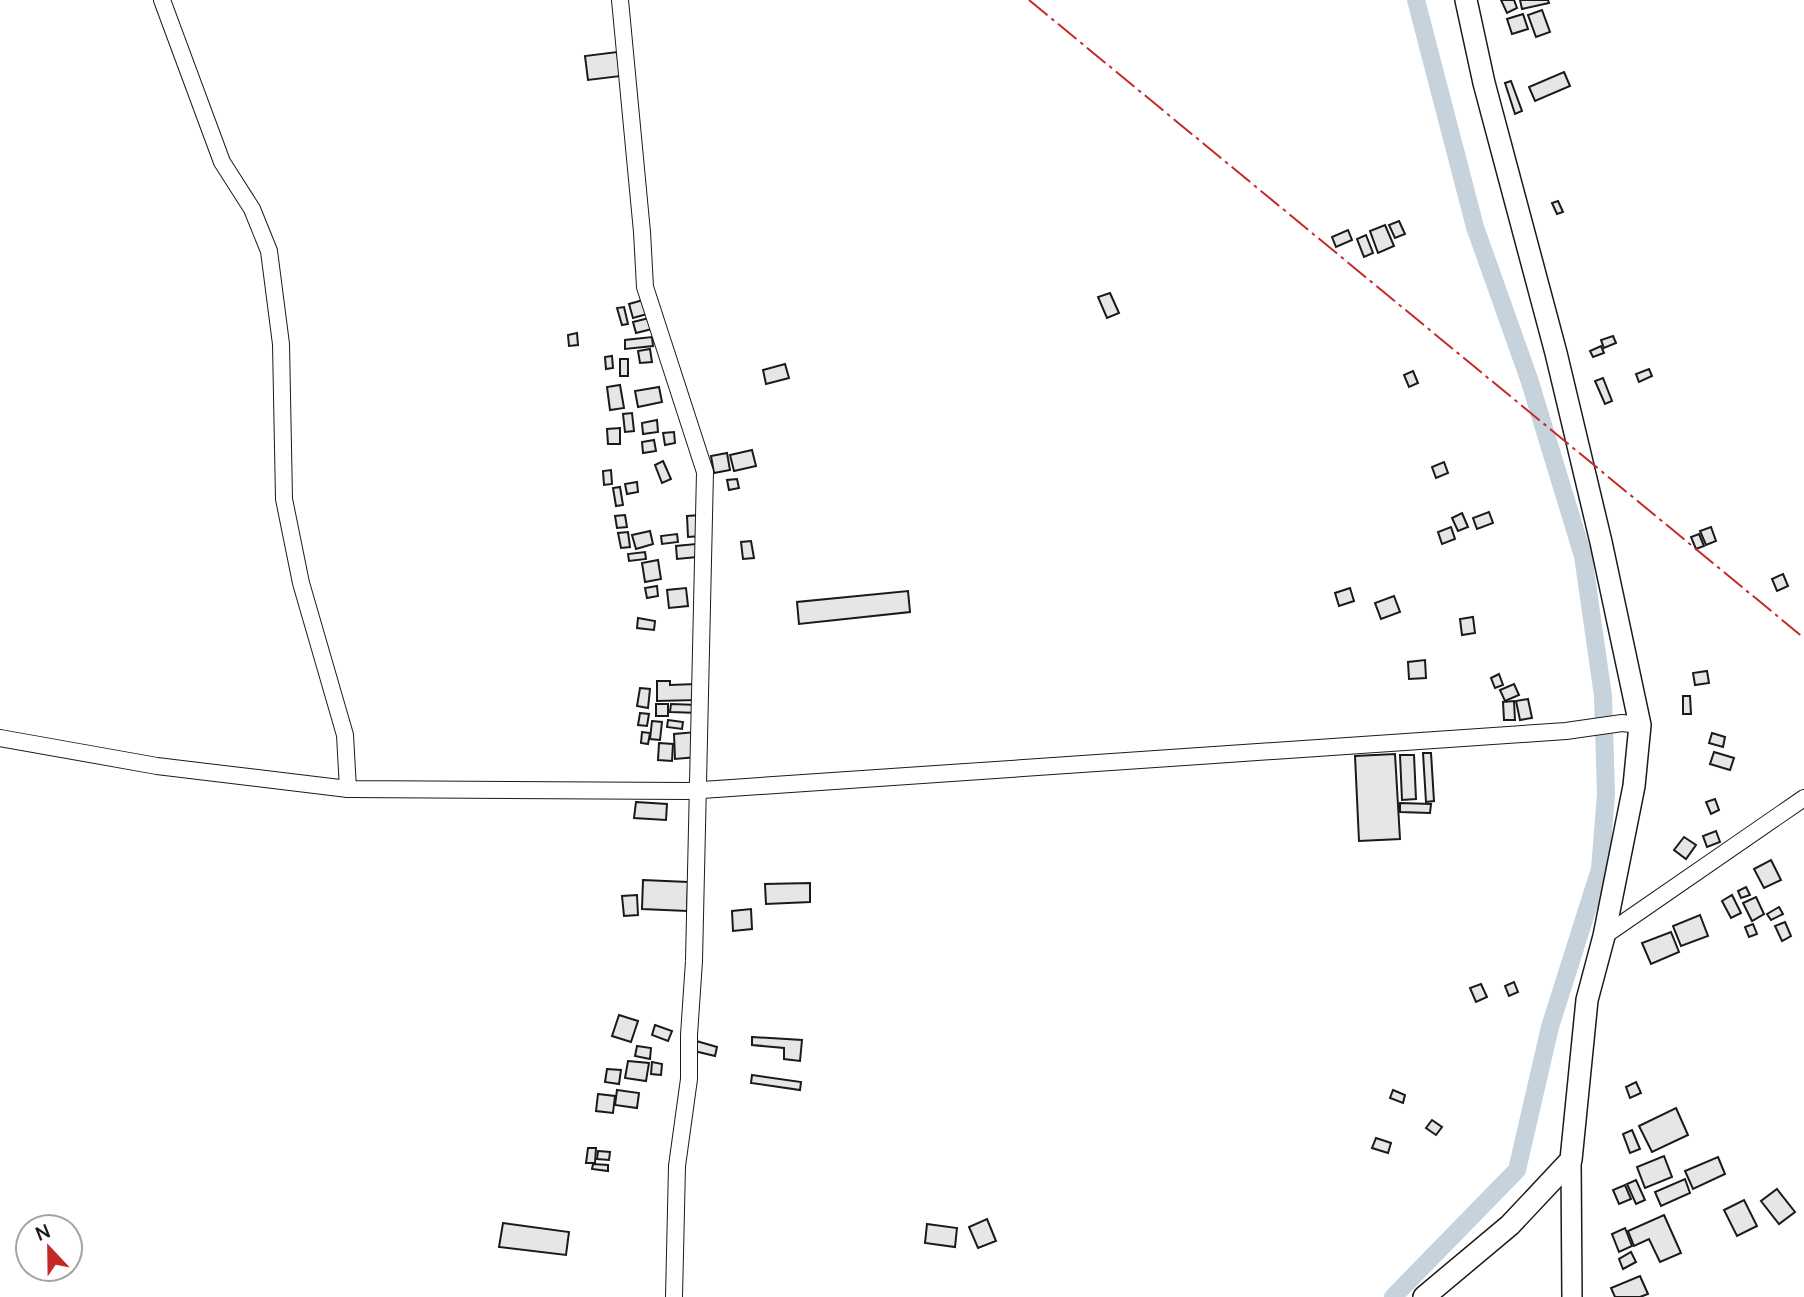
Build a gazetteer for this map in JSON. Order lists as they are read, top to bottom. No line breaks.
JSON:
{"north":"top"}
